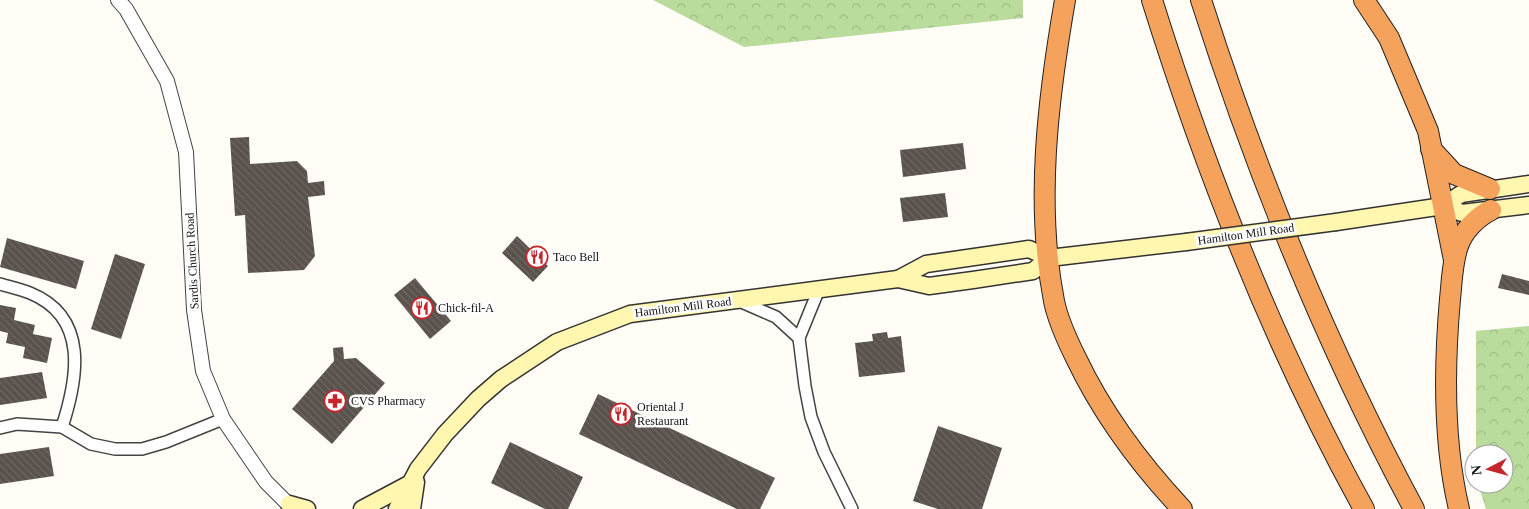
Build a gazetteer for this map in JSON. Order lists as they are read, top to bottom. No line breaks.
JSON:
{"streets":{"main road":["Hamilton Mill Road"],"street":["Sardis Church Road"]},"places":{"restaurant":["Taco Bell","Chick-fil-A","Oriental J Restaurant"],"pharmacy":["CVS Pharmacy"]},"north":"left"}
